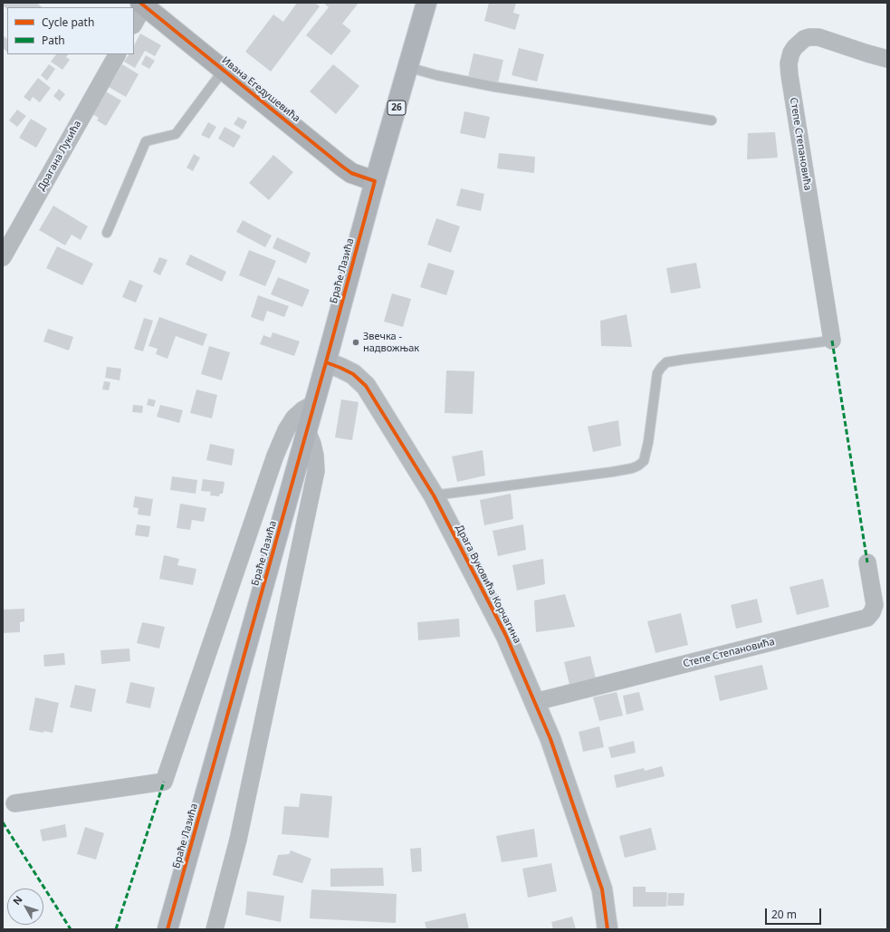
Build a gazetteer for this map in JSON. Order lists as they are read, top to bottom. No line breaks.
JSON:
{"streets":{"main road":["Ивана Егедушевића","26","Браће Лазића"],"street":["Степе Степановића","Драгана Лукића","Драга Вуковића Корчагина"]},"crossings":[["Ивана Егедушевића","Браће Лазића"],["Степе Степановића","Драга Вуковића Корчагина"],["Браће Лазића","Драга Вуковића Корчагина"]],"places":["Звечка - надвожњак"],"legend":["Cycle path","Path"],"scale_bar":"20 m","north":"top left"}
